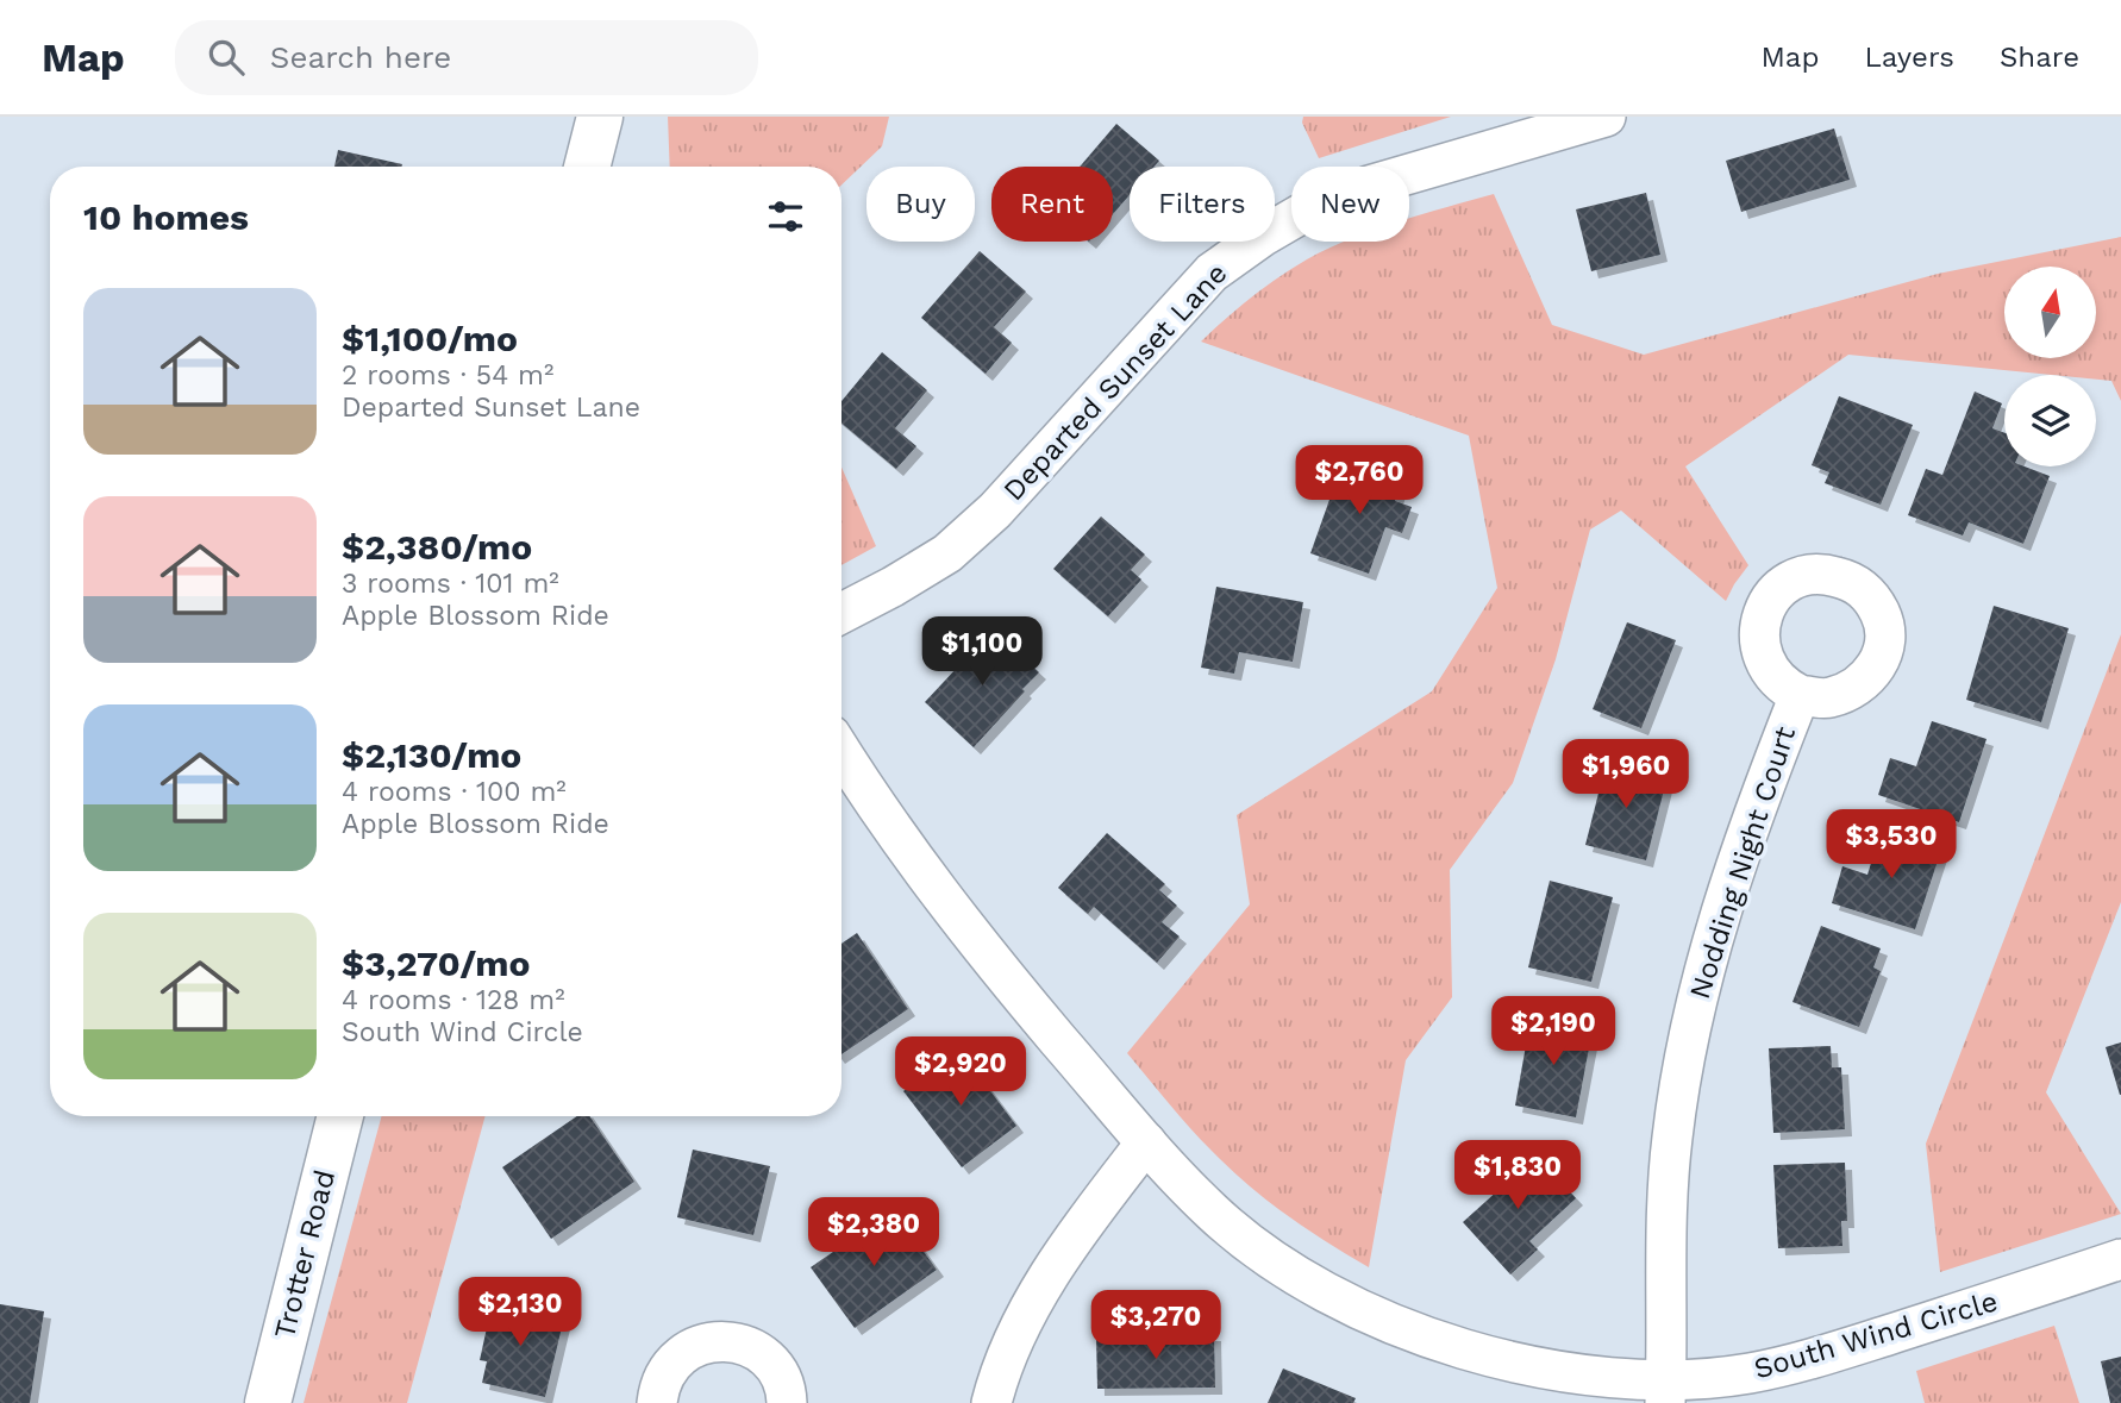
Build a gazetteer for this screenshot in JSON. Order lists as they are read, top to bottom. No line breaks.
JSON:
{"streets":{"street":["Departed Sunset Lane","Nodding Night Court","Trotter Road","South Wind Circle"]},"crossings":[["Nodding Night Court","South Wind Circle"]],"north":"top","page":{"header":"Map","search":"Search here","nav":["Map","Layers","Share"],"chip":["Buy","Rent","Filters","New"],"heading":"10 homes","list":[{"name":"$1,100/mo","note":"2 rooms · 54 m² · Departed Sunset Lane"},{"name":"$2,380/mo","note":"3 rooms · 101 m² · Apple Blossom Ride"},{"name":"$2,130/mo","note":"4 rooms · 100 m² · Apple Blossom Ride"},{"name":"$3,270/mo","note":"4 rooms · 128 m² · South Wind Circle"}],"price":["$2,760","$1,100","$1,960","$3,530","$2,190","$2,920","$1,830","$2,380","$2,130","$3,270"]}}
